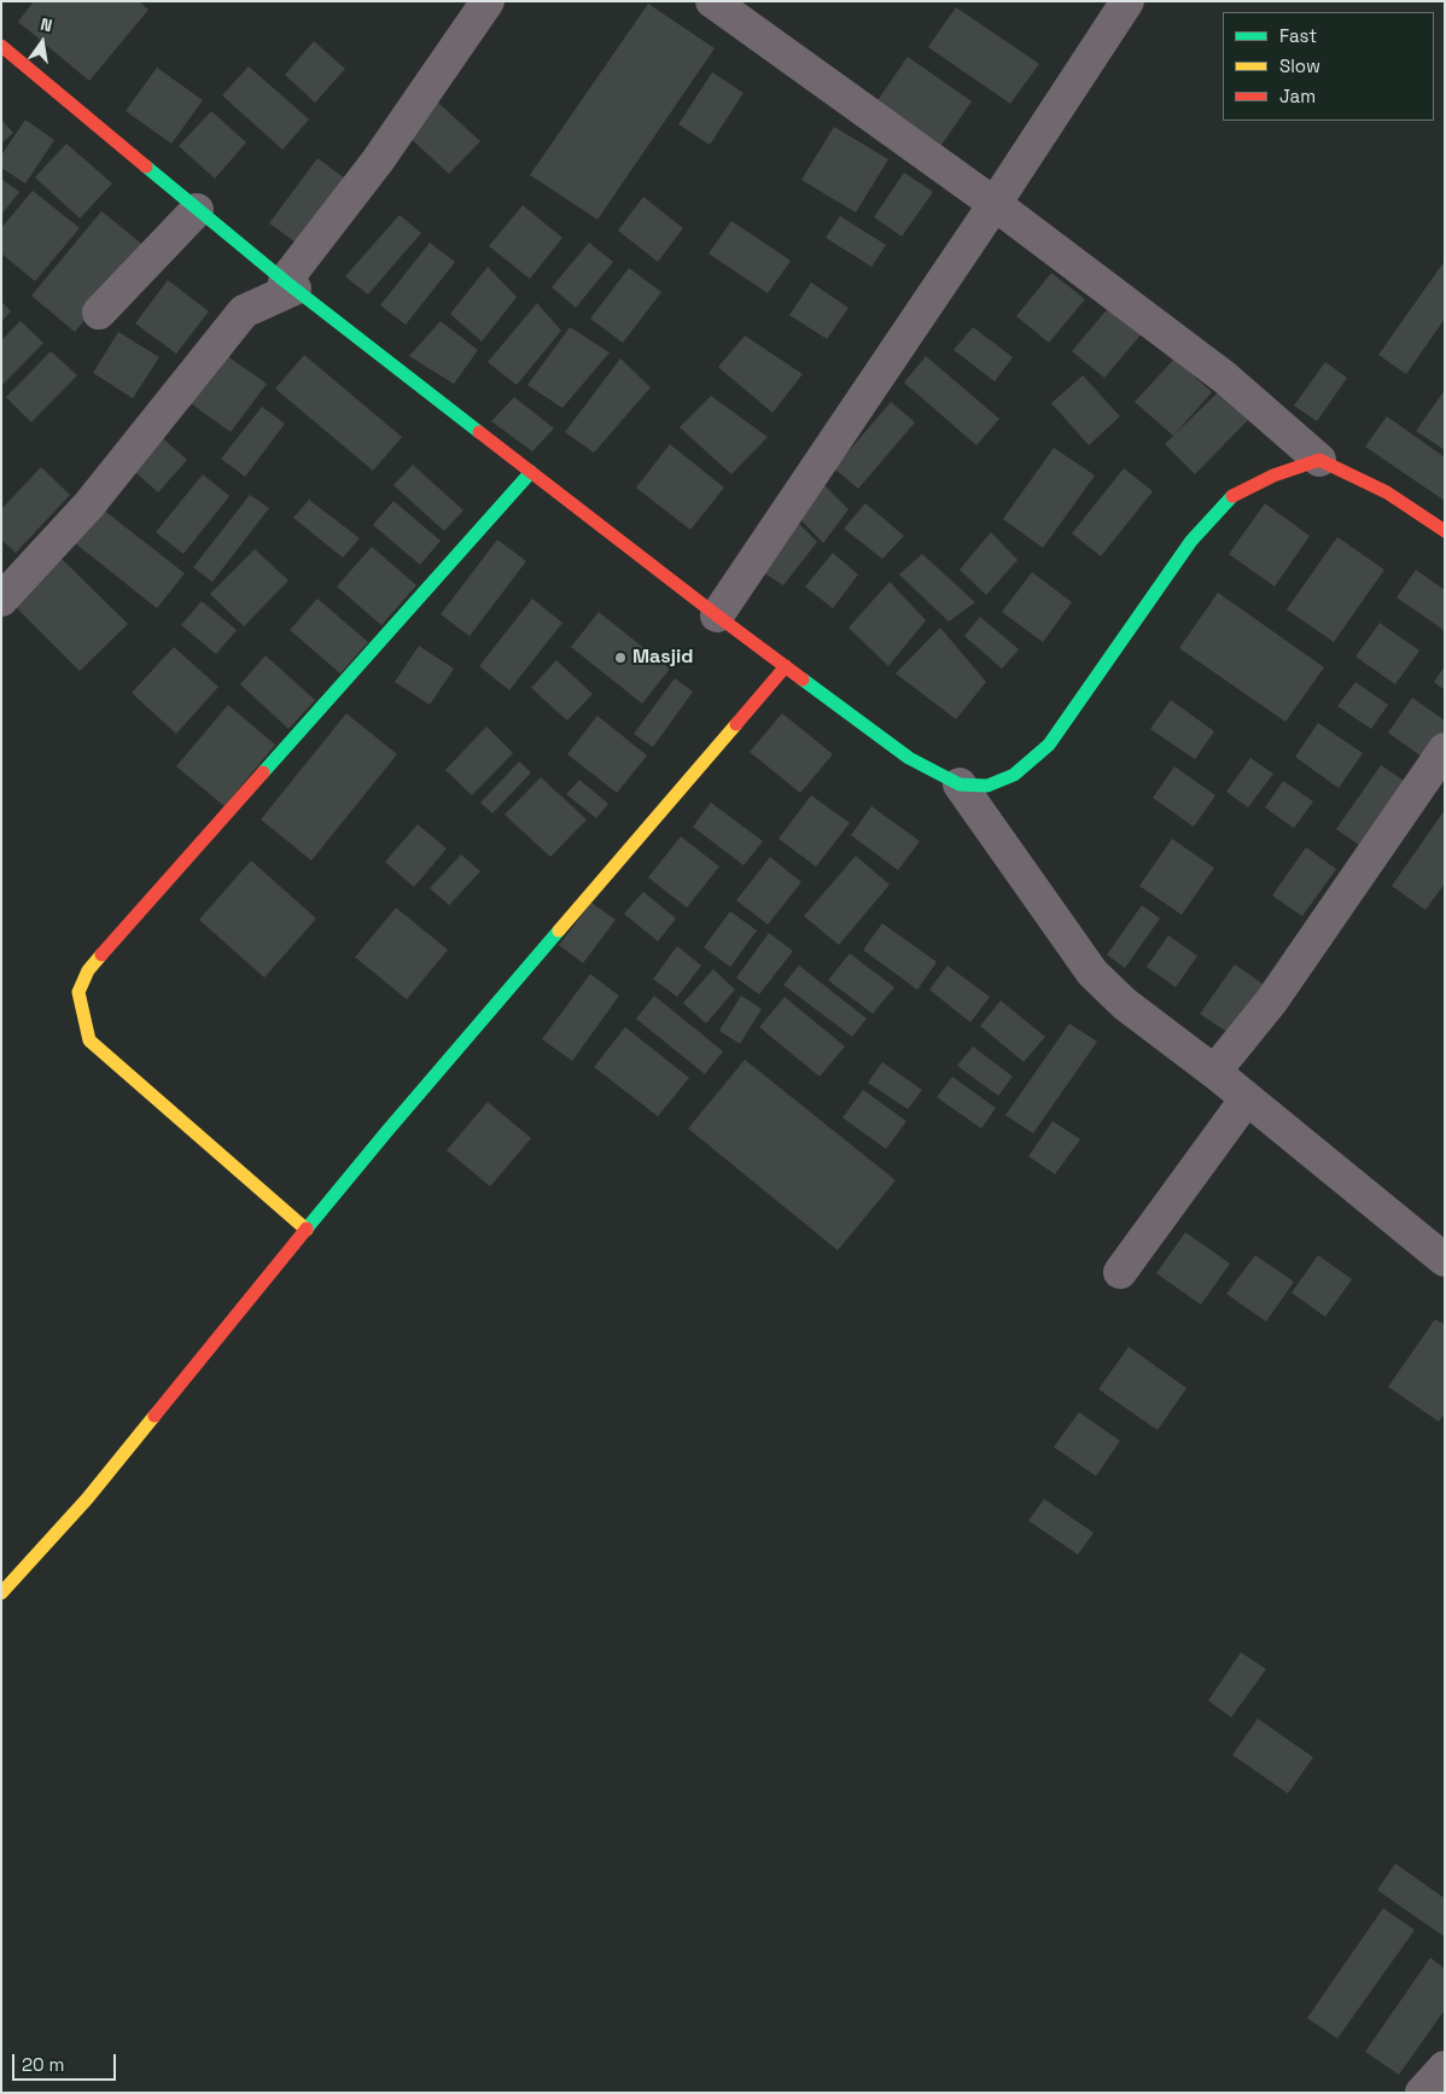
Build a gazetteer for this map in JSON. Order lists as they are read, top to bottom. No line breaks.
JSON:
{"places":["Masjid"],"legend":["Fast","Slow","Jam"],"scale_bar":"20 m","north":"top"}
